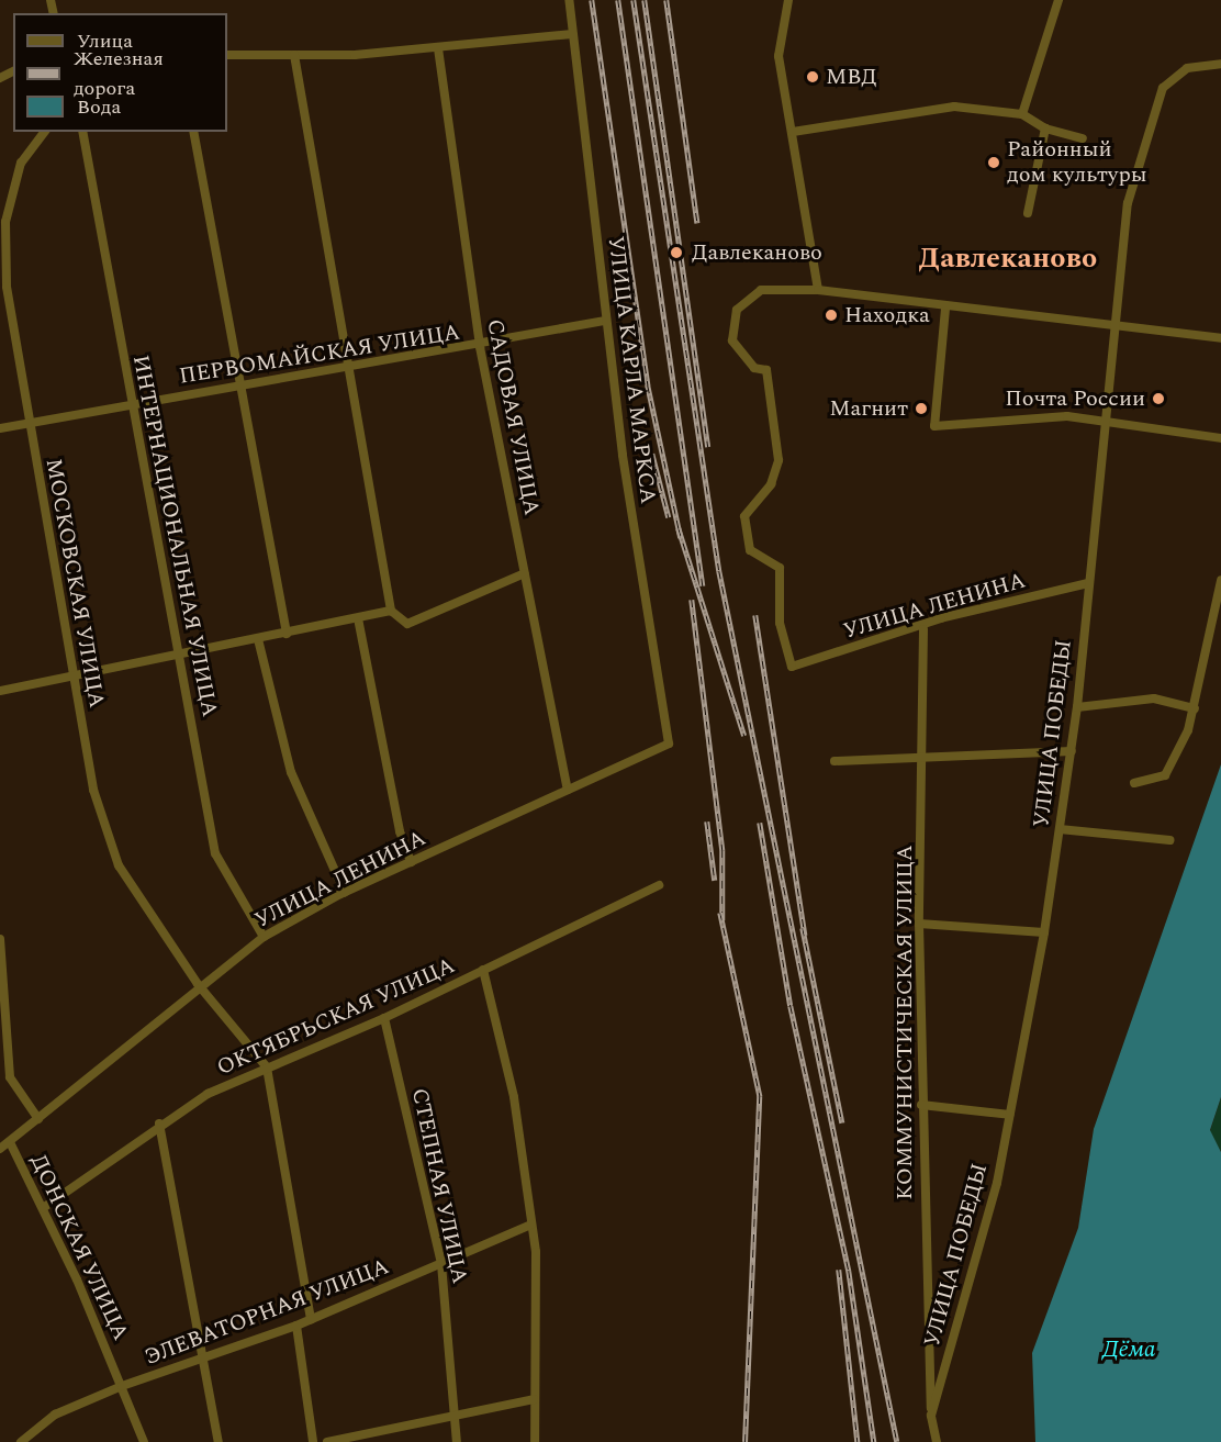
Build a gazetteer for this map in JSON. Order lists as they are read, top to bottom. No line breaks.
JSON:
{"streets":{"street":["ПЕРВОМАЙСКАЯ УЛИЦА","УЛИЦА КАРЛА МАРКСА","САДОВАЯ УЛИЦА","ИНТЕРНАЦИОНАЛЬНАЯ УЛИЦА","МОСКОВСКАЯ УЛИЦА","УЛИЦА ЛЕНИНА","УЛИЦА ПОБЕДЫ","ОКТЯБРЬСКАЯ УЛИЦА","КОММУНИСТИЧЕСКАЯ УЛИЦА","СТЕПНАЯ УЛИЦА","ДОНСКАЯ УЛИЦА","ЭЛЕВАТОРНАЯ УЛИЦА"]},"crossings":[["ПЕРВОМАЙСКАЯ УЛИЦА","УЛИЦА КАРЛА МАРКСА"],["ПЕРВОМАЙСКАЯ УЛИЦА","САДОВАЯ УЛИЦА"],["ПЕРВОМАЙСКАЯ УЛИЦА","ИНТЕРНАЦИОНАЛЬНАЯ УЛИЦА"],["ПЕРВОМАЙСКАЯ УЛИЦА","МОСКОВСКАЯ УЛИЦА"],["УЛИЦА КАРЛА МАРКСА","УЛИЦА ЛЕНИНА"],["САДОВАЯ УЛИЦА","УЛИЦА ЛЕНИНА"],["ИНТЕРНАЦИОНАЛЬНАЯ УЛИЦА","УЛИЦА ЛЕНИНА"],["МОСКОВСКАЯ УЛИЦА","УЛИЦА ЛЕНИНА"],["МОСКОВСКАЯ УЛИЦА","ОКТЯБРЬСКАЯ УЛИЦА"],["УЛИЦА ЛЕНИНА","УЛИЦА ПОБЕДЫ"],["УЛИЦА ЛЕНИНА","КОММУНИСТИЧЕСКАЯ УЛИЦА"],["УЛИЦА ЛЕНИНА","ДОНСКАЯ УЛИЦА"],["УЛИЦА ПОБЕДЫ","КОММУНИСТИЧЕСКАЯ УЛИЦА"],["ОКТЯБРЬСКАЯ УЛИЦА","СТЕПНАЯ УЛИЦА"],["ОКТЯБРЬСКАЯ УЛИЦА","ДОНСКАЯ УЛИЦА"],["СТЕПНАЯ УЛИЦА","ЭЛЕВАТОРНАЯ УЛИЦА"],["ДОНСКАЯ УЛИЦА","ЭЛЕВАТОРНАЯ УЛИЦА"]],"districts":["Давлеканово"],"water":["Дёма"],"places":["МВД","Районный дом культуры","Давлеканово","Находка","Почта России","Магнит"],"legend":["Улица","Железная дорога","Вода"]}
